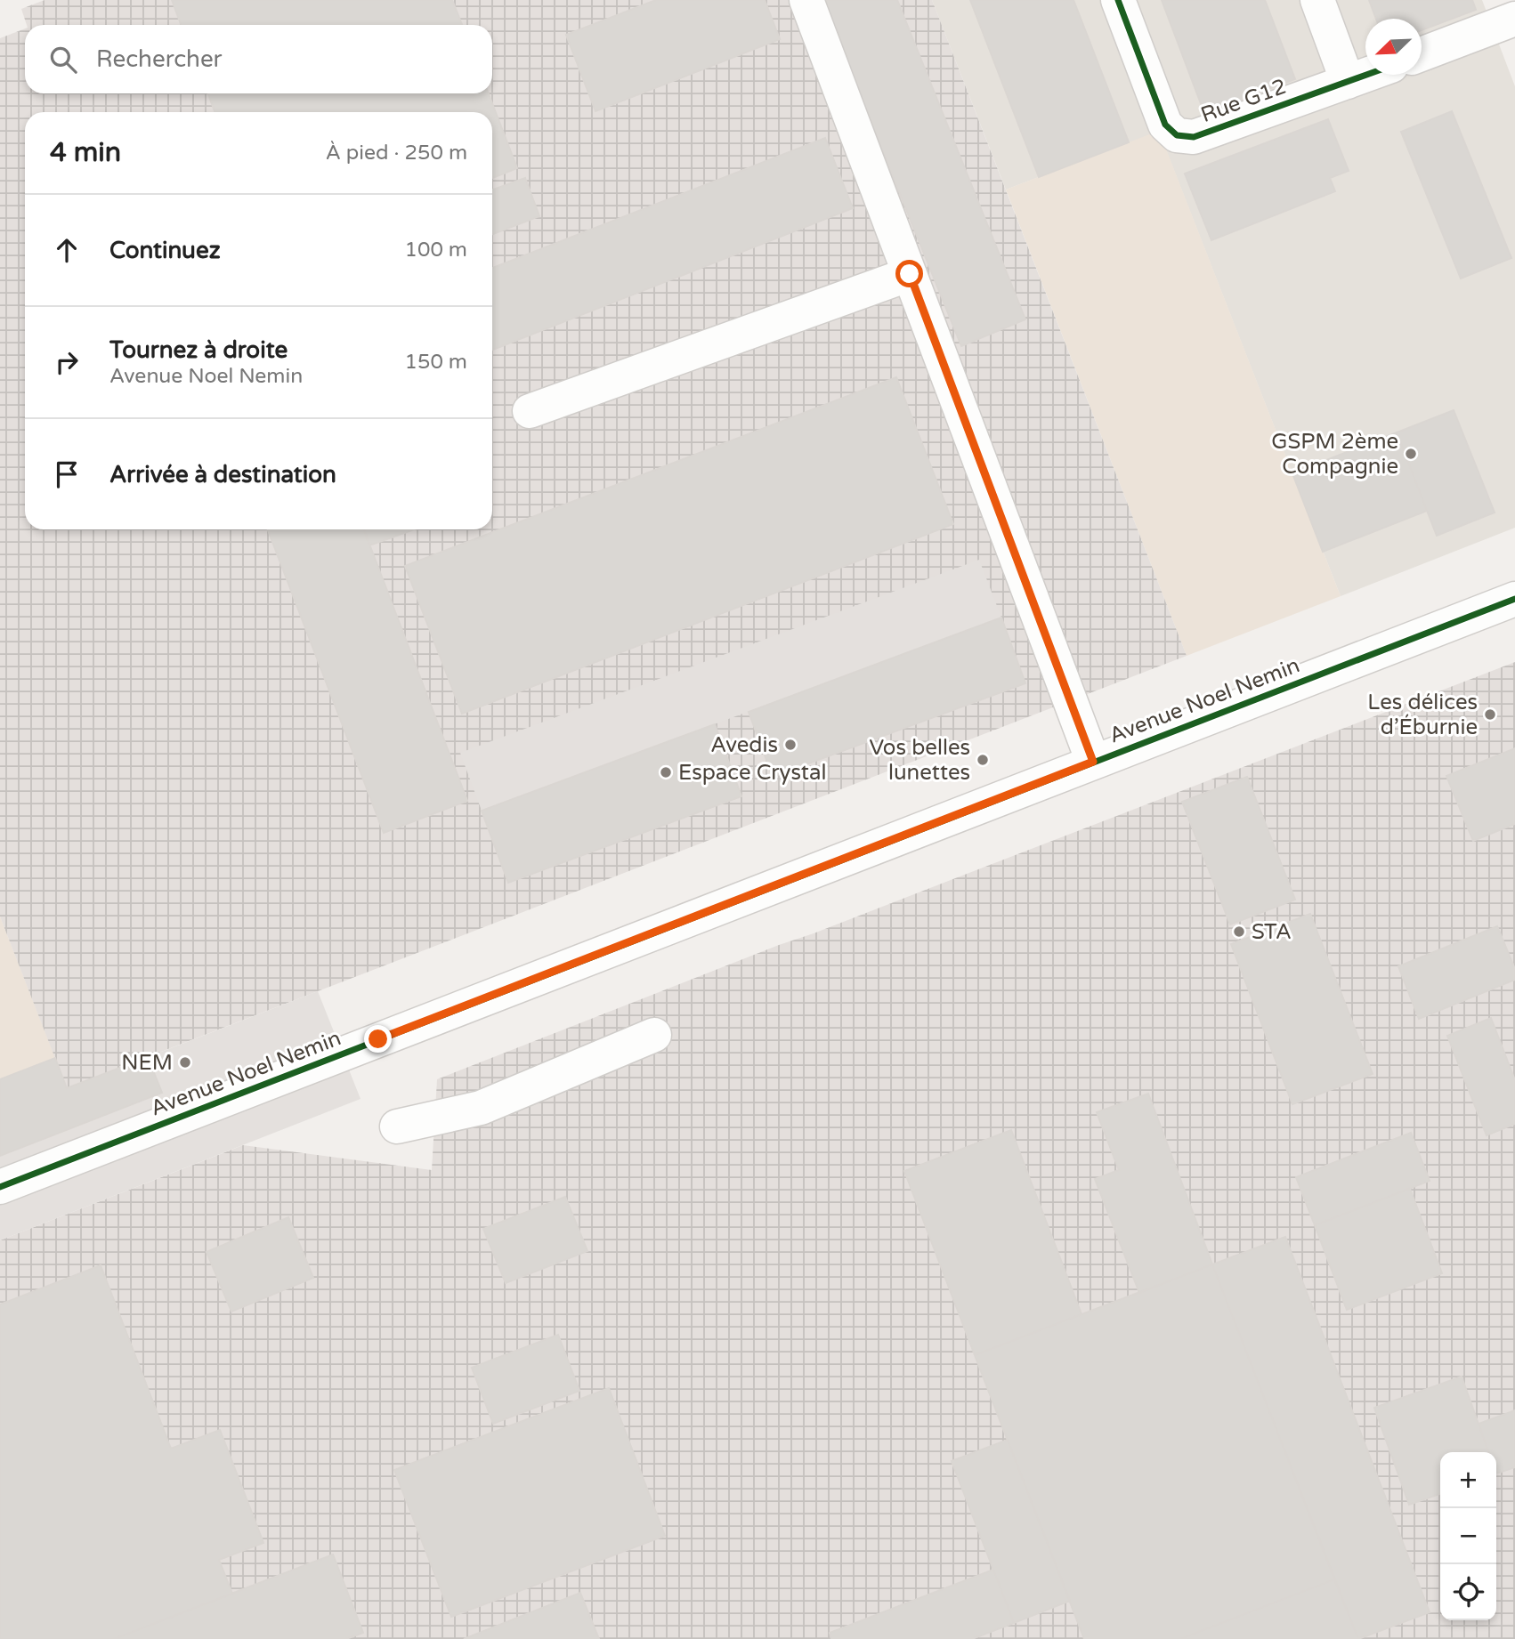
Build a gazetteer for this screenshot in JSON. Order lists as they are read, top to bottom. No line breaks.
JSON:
{"streets":{"street":["Rue G12","Avenue Noel Nemin"]},"places":["GSPM 2ème Compagnie","Les délices d’Éburnie","Avedis","Vos belles lunettes","Espace Crystal","STA","NEM"],"north":"bottom left","page":{"search":"Rechercher","heading":["4 min","À pied · 250 m"],"list":[["Continuez","100 m"],["Tournez à droite","Avenue Noel Nemin","150 m"],"Arrivée à destination"],"map_buttons":["+","−"]}}
